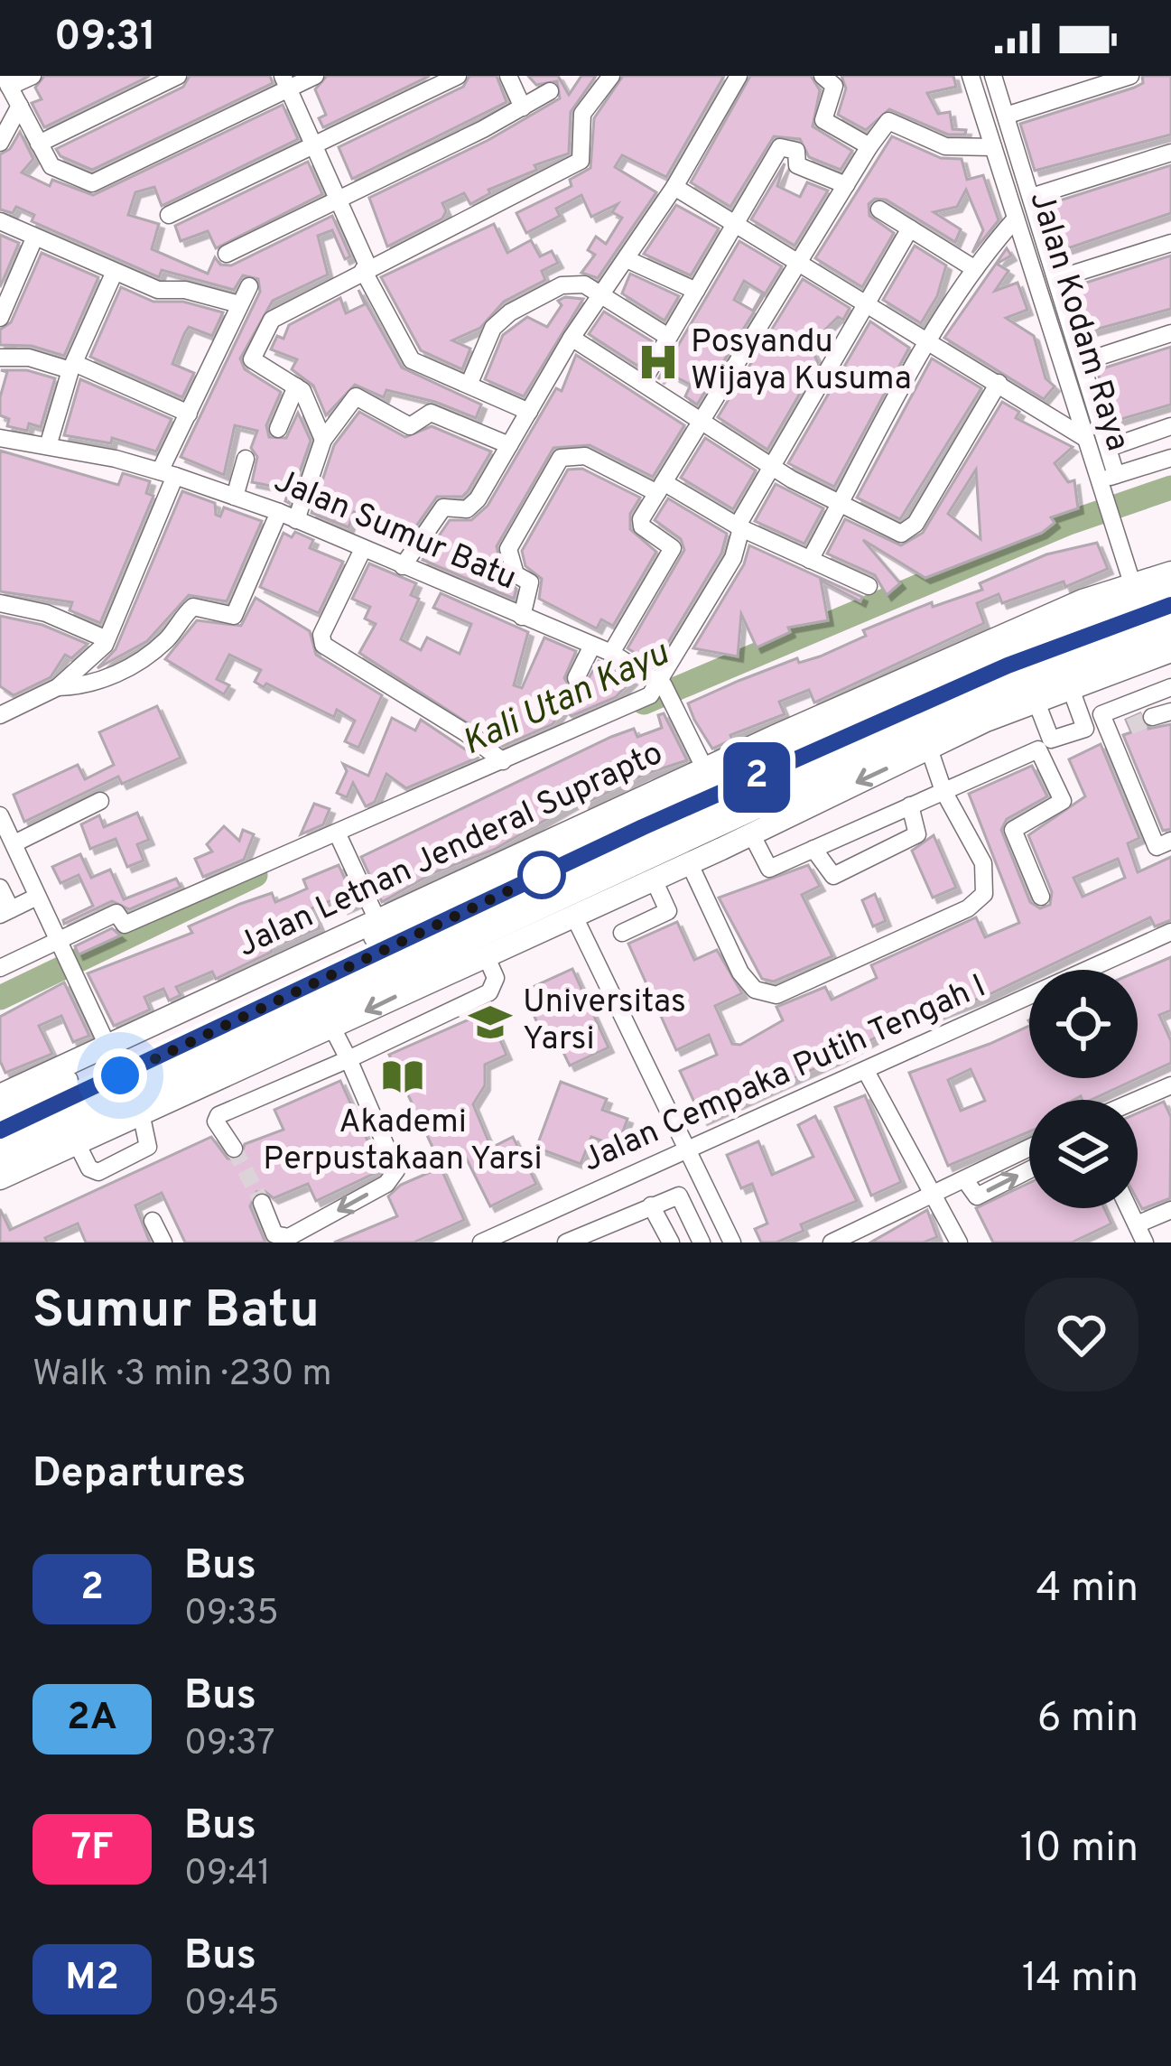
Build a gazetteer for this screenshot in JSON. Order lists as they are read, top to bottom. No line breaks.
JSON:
{"streets":{"main road":["Jalan Letnan Jenderal Suprapto"],"street":["Jalan Kodam Raya","Jalan Sumur Batu","Jalan Cempaka Putih Tengah I"]},"crossings":[["Jalan Kodam Raya","Jalan Letnan Jenderal Suprapto"]],"water":["Kali Utan Kayu"],"places":{"hospital":["Posyandu Wijaya Kusuma"],"school or university":["Universitas Yarsi"],"library":["Akademi Perpustakaan Yarsi"]},"lines":["bus line 2"],"page":{"status":"09:31","on_map":"2","heading":[["Sumur Batu","Walk · 3 min · 230 m"],"Departures"],"list":[{"mark":"2","name":"Bus","note":"09:35","value":"4 min"},{"mark":"2A","name":"Bus","note":"09:37","value":"6 min"},{"mark":"7F","name":"Bus","note":"09:41","value":"10 min"},{"mark":"M2","name":"Bus","note":"09:45","value":"14 min"}]}}
